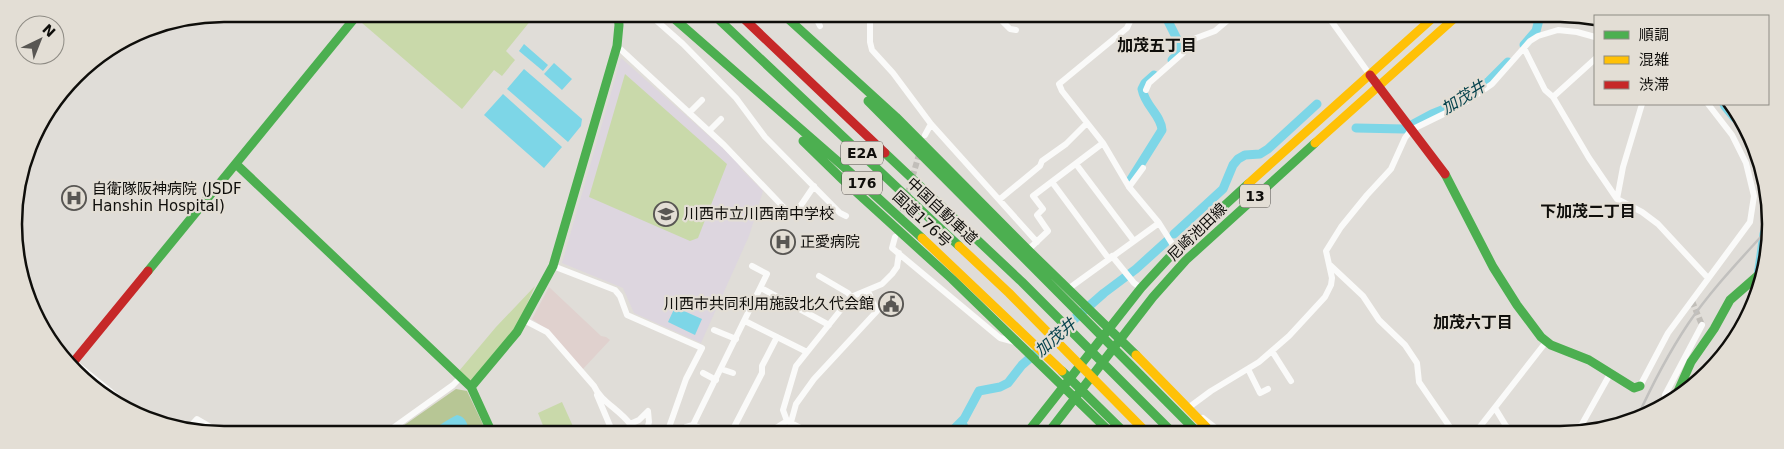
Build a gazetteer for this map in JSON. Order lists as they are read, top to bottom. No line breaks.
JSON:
{"streets":{"main road":["E2A","176","13","中国自動車道","国道176号","尼崎池田線"]},"districts":["加茂五丁目","下加茂二丁目","加茂六丁目"],"water":["加茂井"],"places":{"hospital":["自衛隊阪神病院 (JSDF Hanshin Hospital)","正愛病院"],"school or university":["川西市立川西南中学校"],"public building":["川西市共同利用施設北久代会館"]},"legend":["順調","混雑","渋滞"],"north":"top right"}
